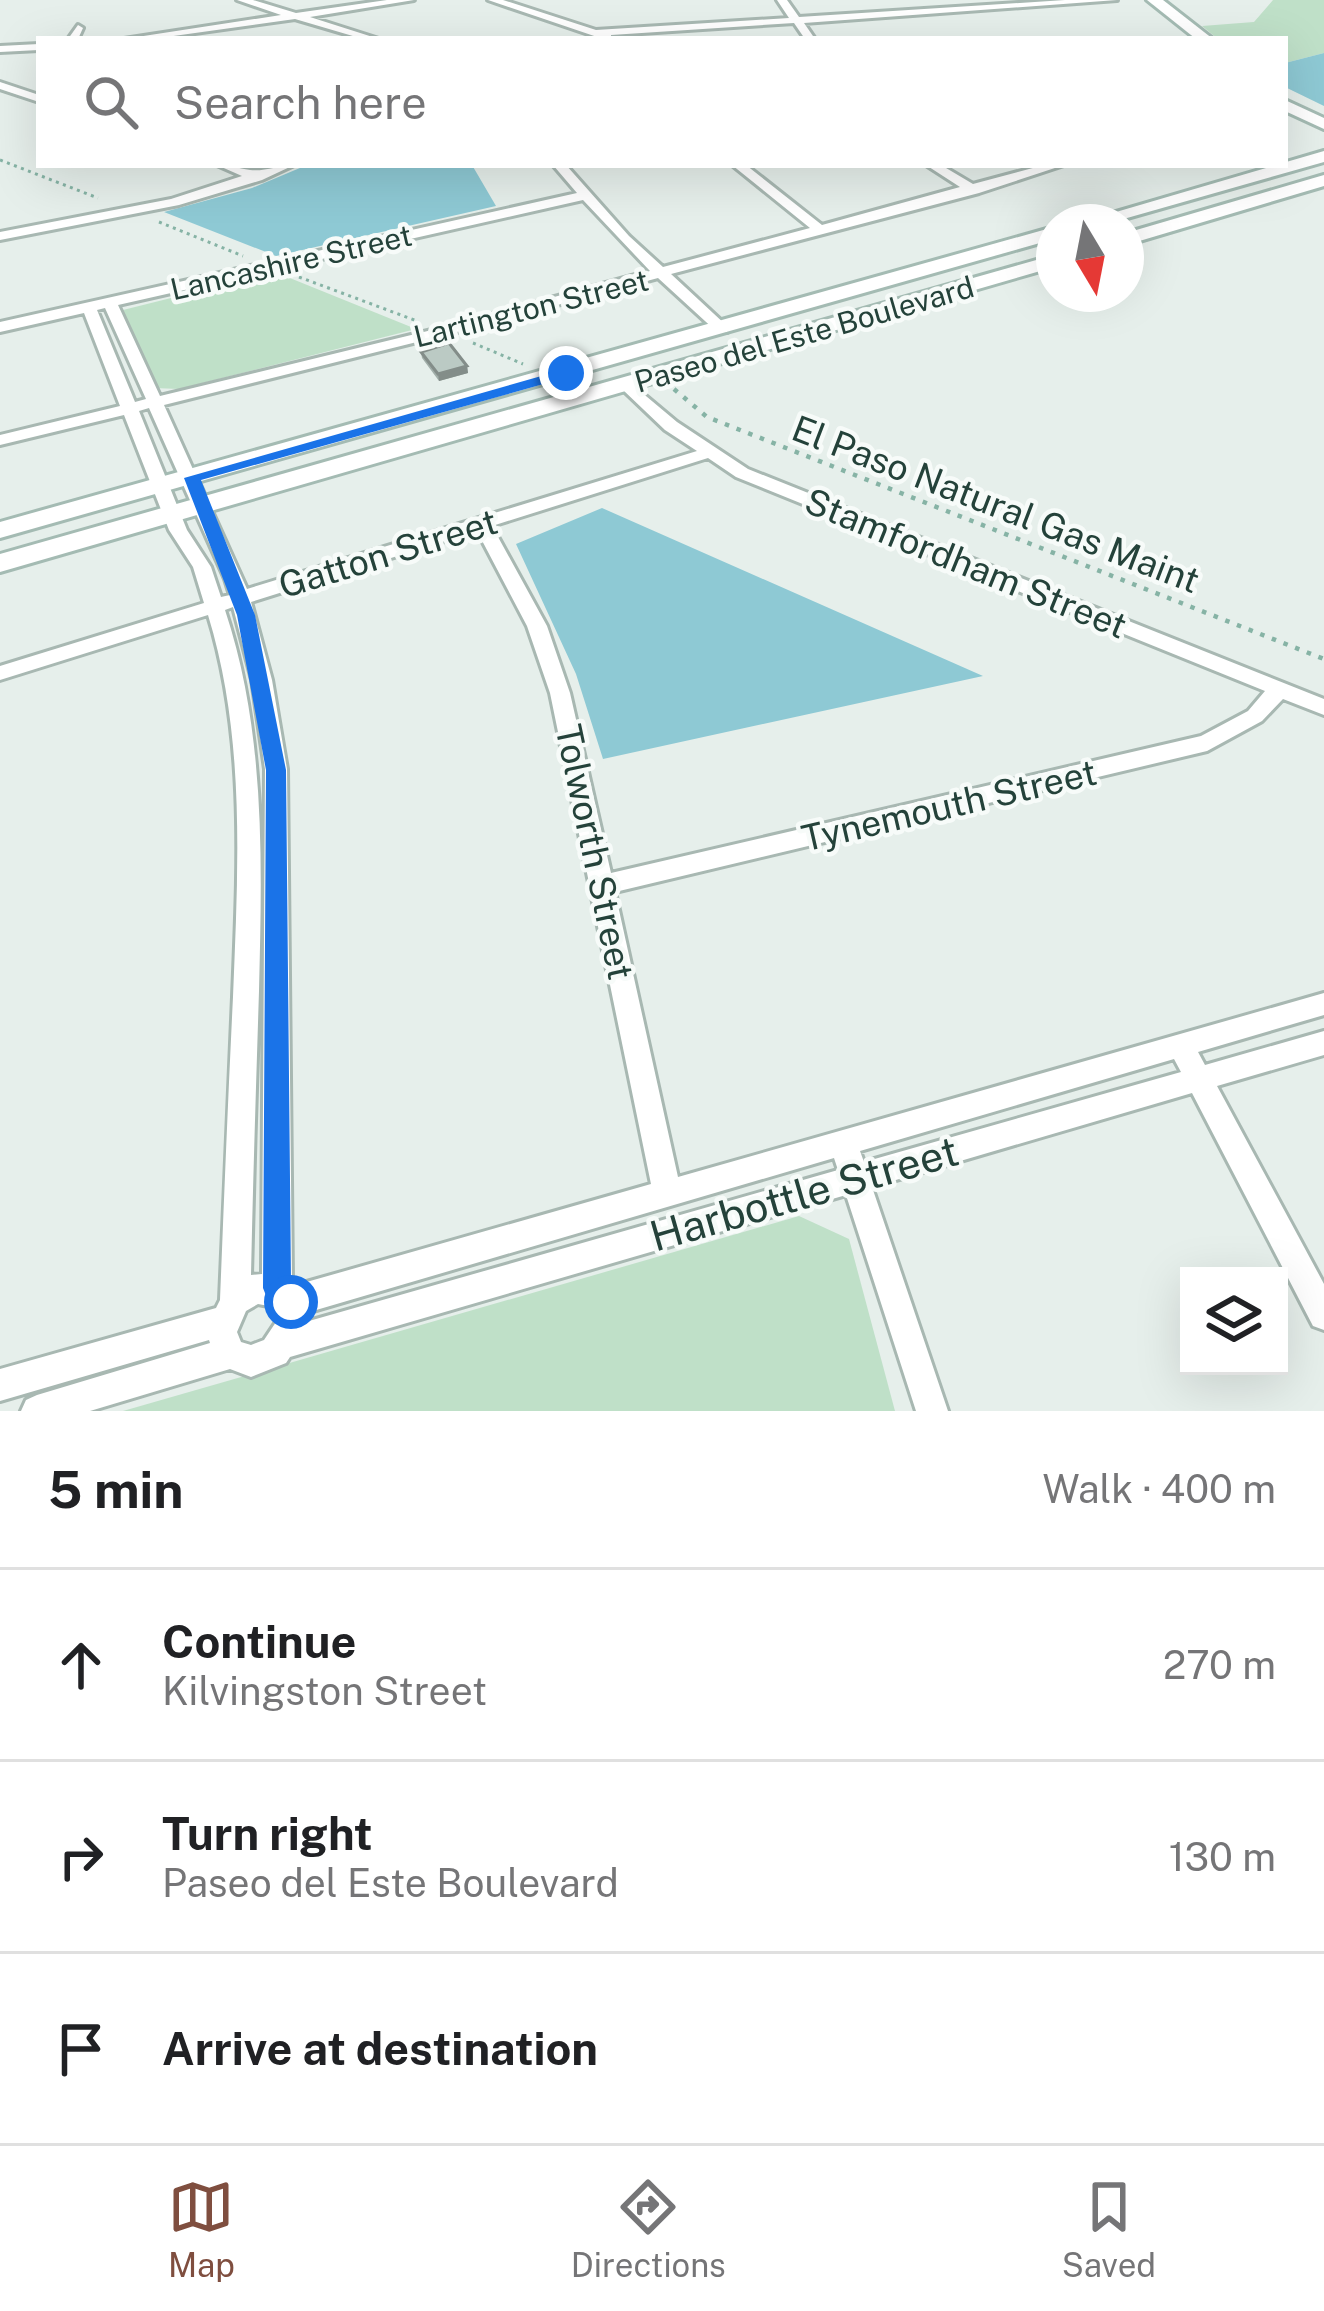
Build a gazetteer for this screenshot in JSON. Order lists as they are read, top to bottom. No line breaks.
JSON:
{"streets":{"main road":["Paseo del Este Boulevard"],"street":["Lancashire Street","Lartington Street","Gatton Street","Stamfordham Street","Tynemouth Street","Tolworth Street","Harbottle Street"],"path":["El Paso Natural Gas Maint"]},"crossings":[["Paseo del Este Boulevard","El Paso Natural Gas Maint"],["Paseo del Este Boulevard","Stamfordham Street"],["Gatton Street","Stamfordham Street"],["Gatton Street","Tolworth Street"],["Stamfordham Street","Tynemouth Street"],["Tynemouth Street","Tolworth Street"],["Tolworth Street","Harbottle Street"]],"north":"bottom","page":{"search":"Search here","heading":["5 min","Walk · 400 m"],"list":[["Continue","Kilvingston Street","270 m"],["Turn right","Paseo del Este Boulevard","130 m"],"Arrive at destination"],"nav":["Map","Directions","Saved"]}}
